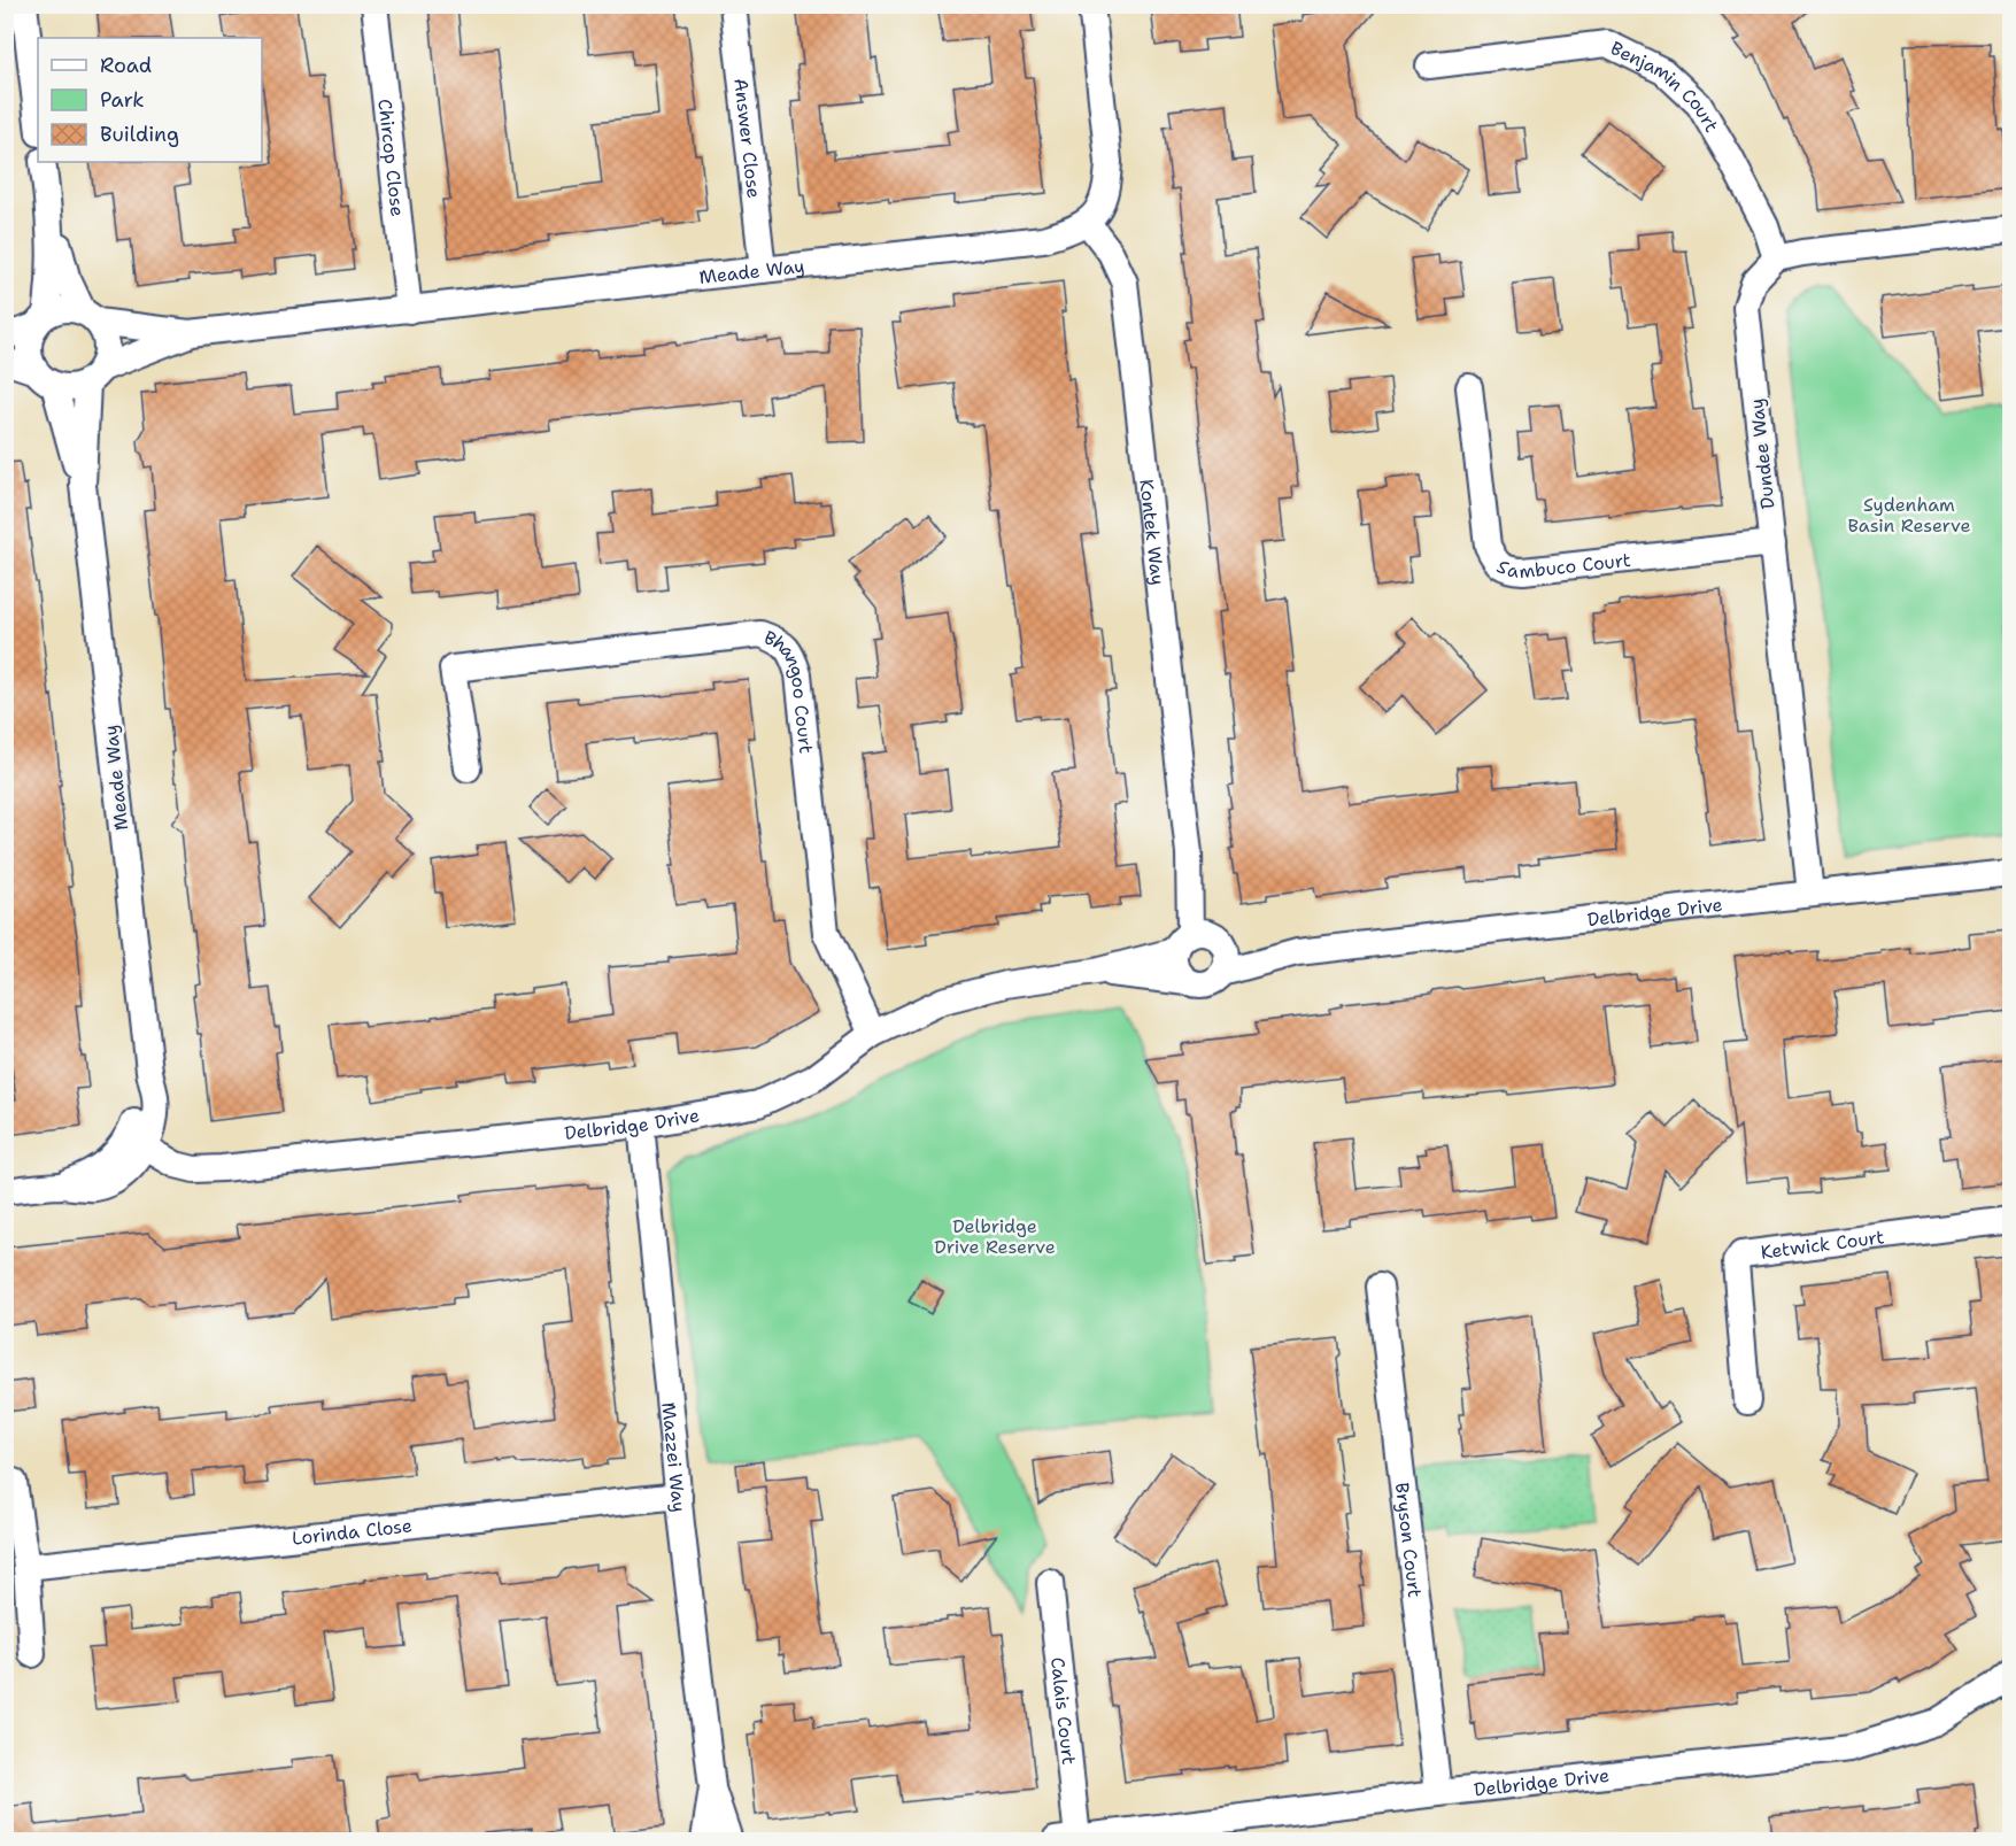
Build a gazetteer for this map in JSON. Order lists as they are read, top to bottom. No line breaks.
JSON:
{"streets":{"street":["Benjamin Court","Answer Close","Chircop Close","Meade Way","Dundee Way","Kontek Way","Sambuco Court","Bhangoo Court","Delbridge Drive","Ketwick Court","Mazzei Way","Lorinda Close","Bryson Court","Calais Court"]},"crossings":[["Benjamin Court","Dundee Way"],["Answer Close","Meade Way"],["Chircop Close","Meade Way"],["Meade Way","Kontek Way"],["Meade Way","Delbridge Drive"],["Dundee Way","Sambuco Court"],["Dundee Way","Delbridge Drive"],["Kontek Way","Delbridge Drive"],["Bhangoo Court","Delbridge Drive"],["Delbridge Drive","Mazzei Way"],["Delbridge Drive","Bryson Court"],["Delbridge Drive","Calais Court"],["Mazzei Way","Lorinda Close"]],"parks":["Sydenham Basin Reserve","Delbridge Drive Reserve"],"legend":["Road","Park","Building"]}
